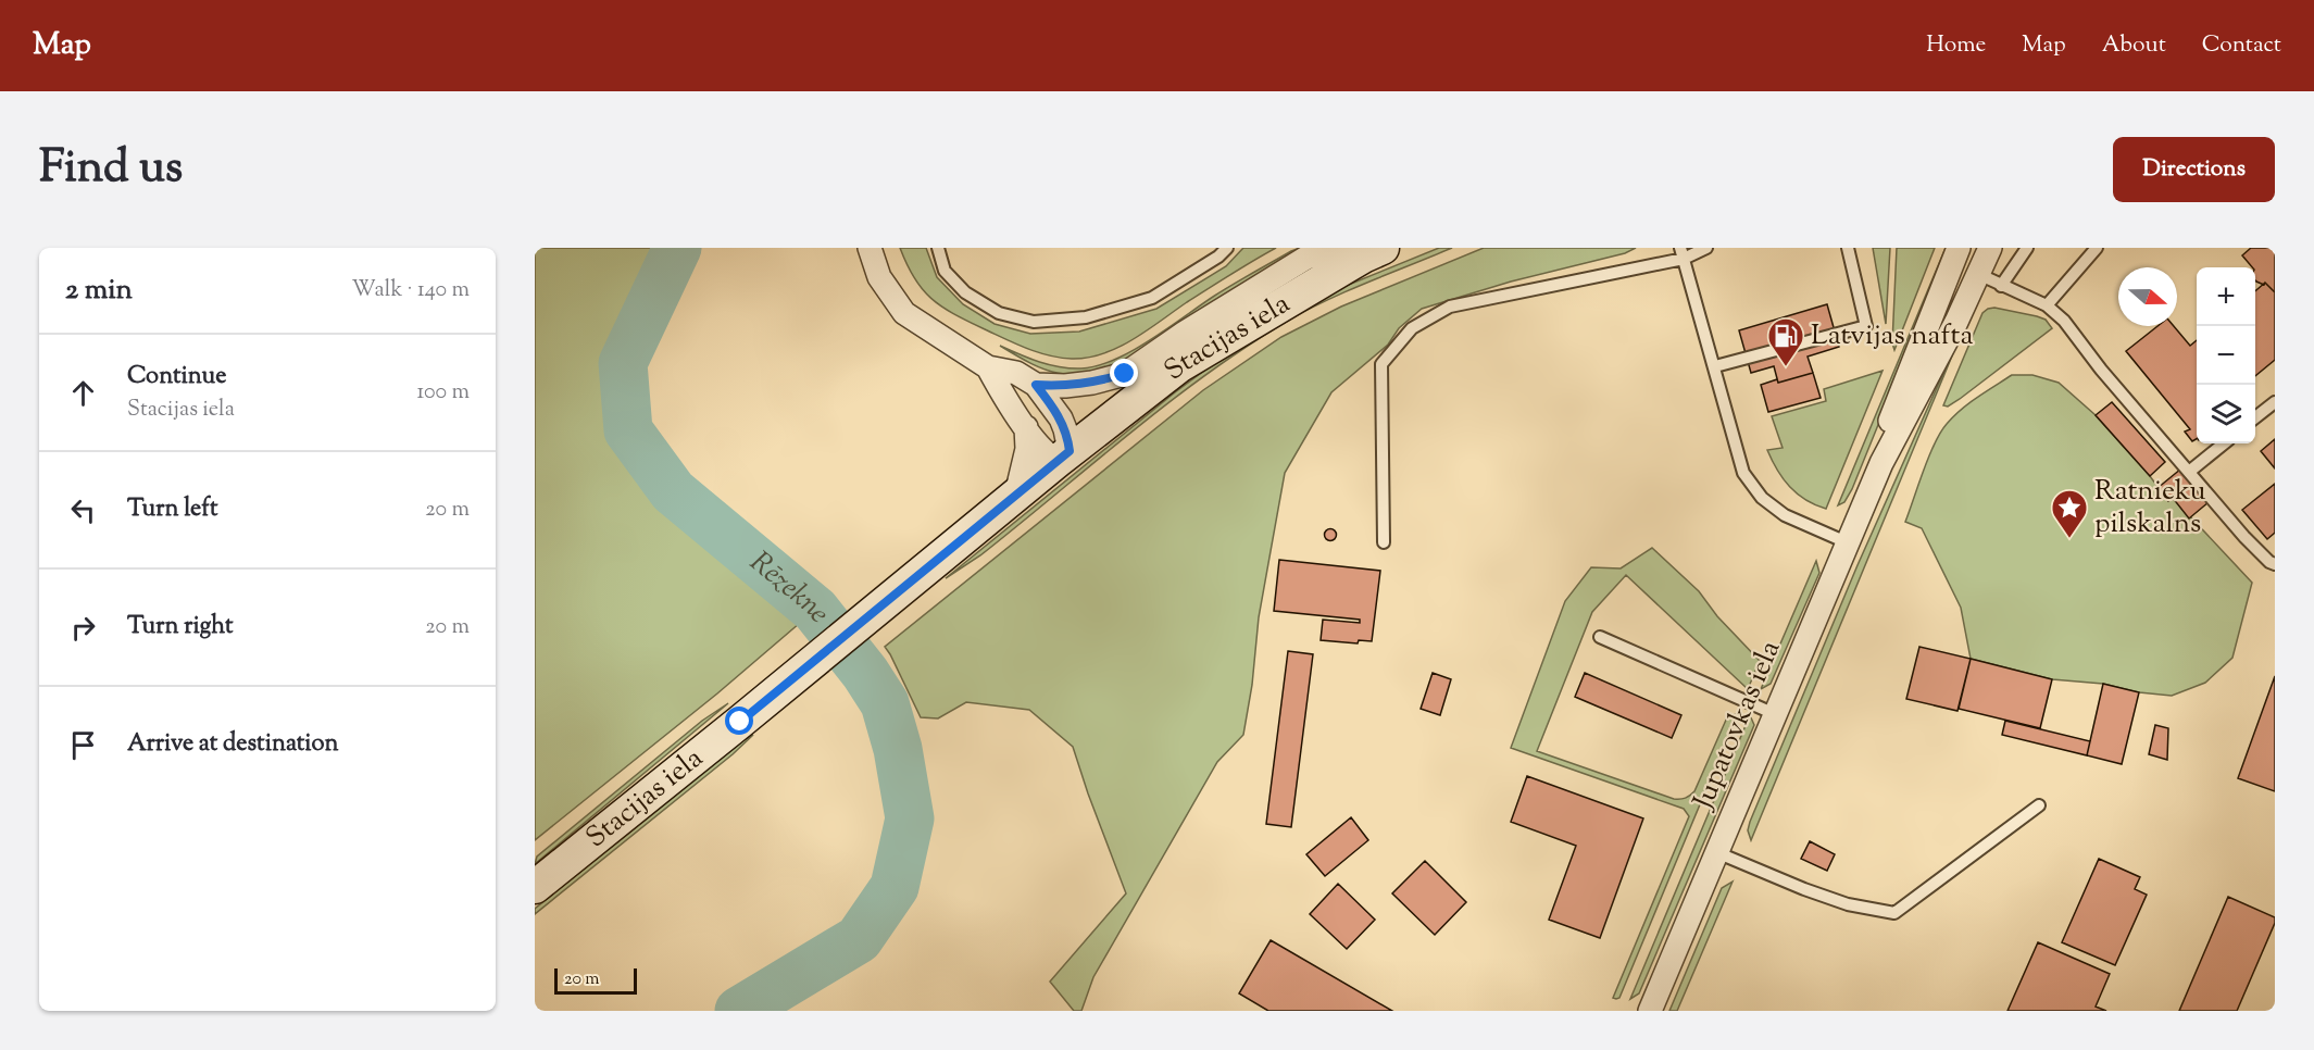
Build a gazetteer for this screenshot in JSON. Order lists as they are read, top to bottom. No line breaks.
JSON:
{"streets":{"main road":["Stacijas iela"],"street":["Jupatovkas iela"]},"water":["Rēzekne"],"places":{"fuel station":["Latvijas nafta"],"place":["Ratnieku pilskalns"]},"scale_bar":"20 m","north":"right","page":{"header":"Map","nav":["Home","Map","About","Contact"],"title":"Find us","buttons":"Directions","heading":["2 min","Walk · 140 m"],"map_buttons":["+","−"],"list":[["Continue","Stacijas iela","100 m"],["Turn left","20 m"],["Turn right","20 m"],"Arrive at destination"],"scale":"20 m"}}
